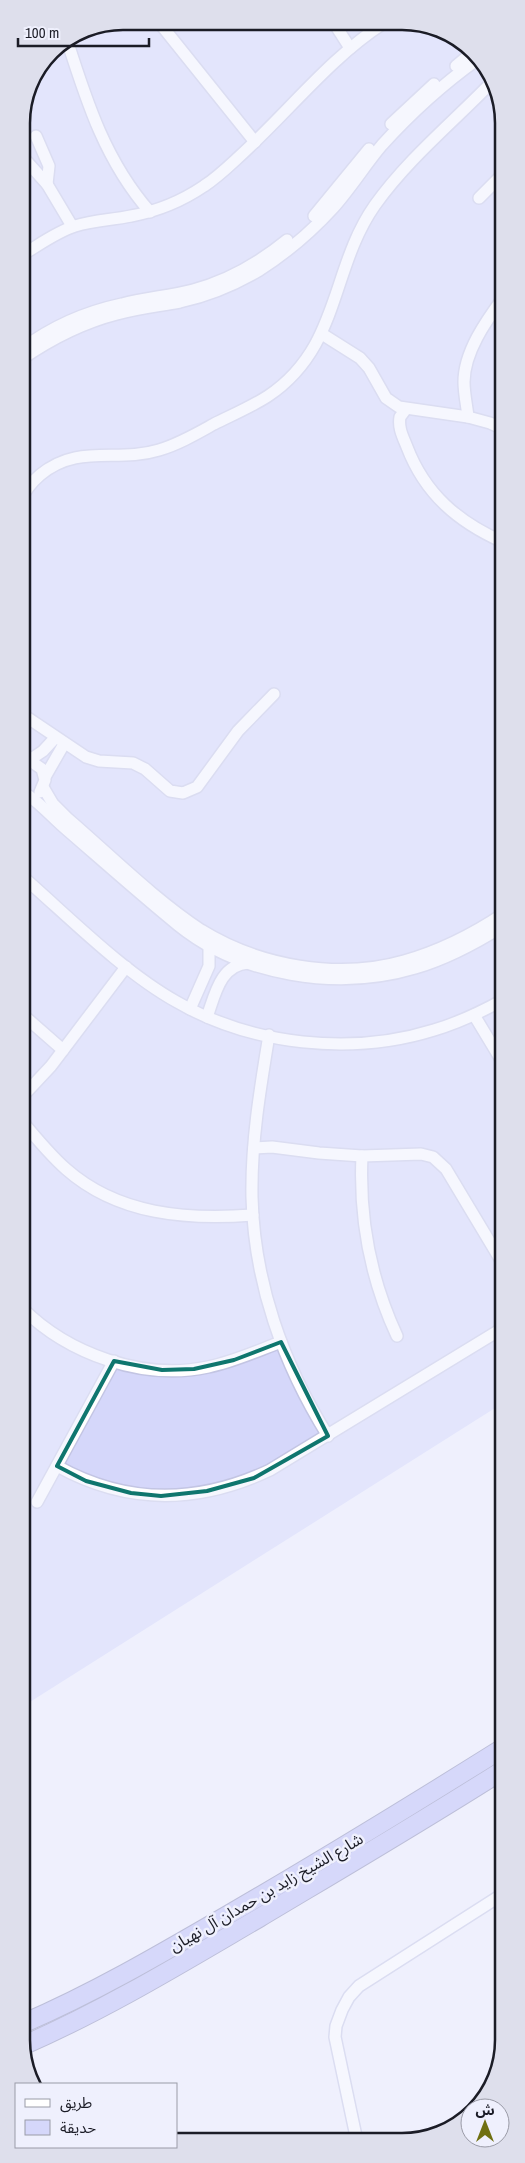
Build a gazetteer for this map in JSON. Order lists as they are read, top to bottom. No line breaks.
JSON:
{"streets":{"highway":["شارع الشيخ زايد بن حمدان آل نهيان"]},"legend":["طريق","حديقة"],"scale_bar":"100 m","north":"top"}
